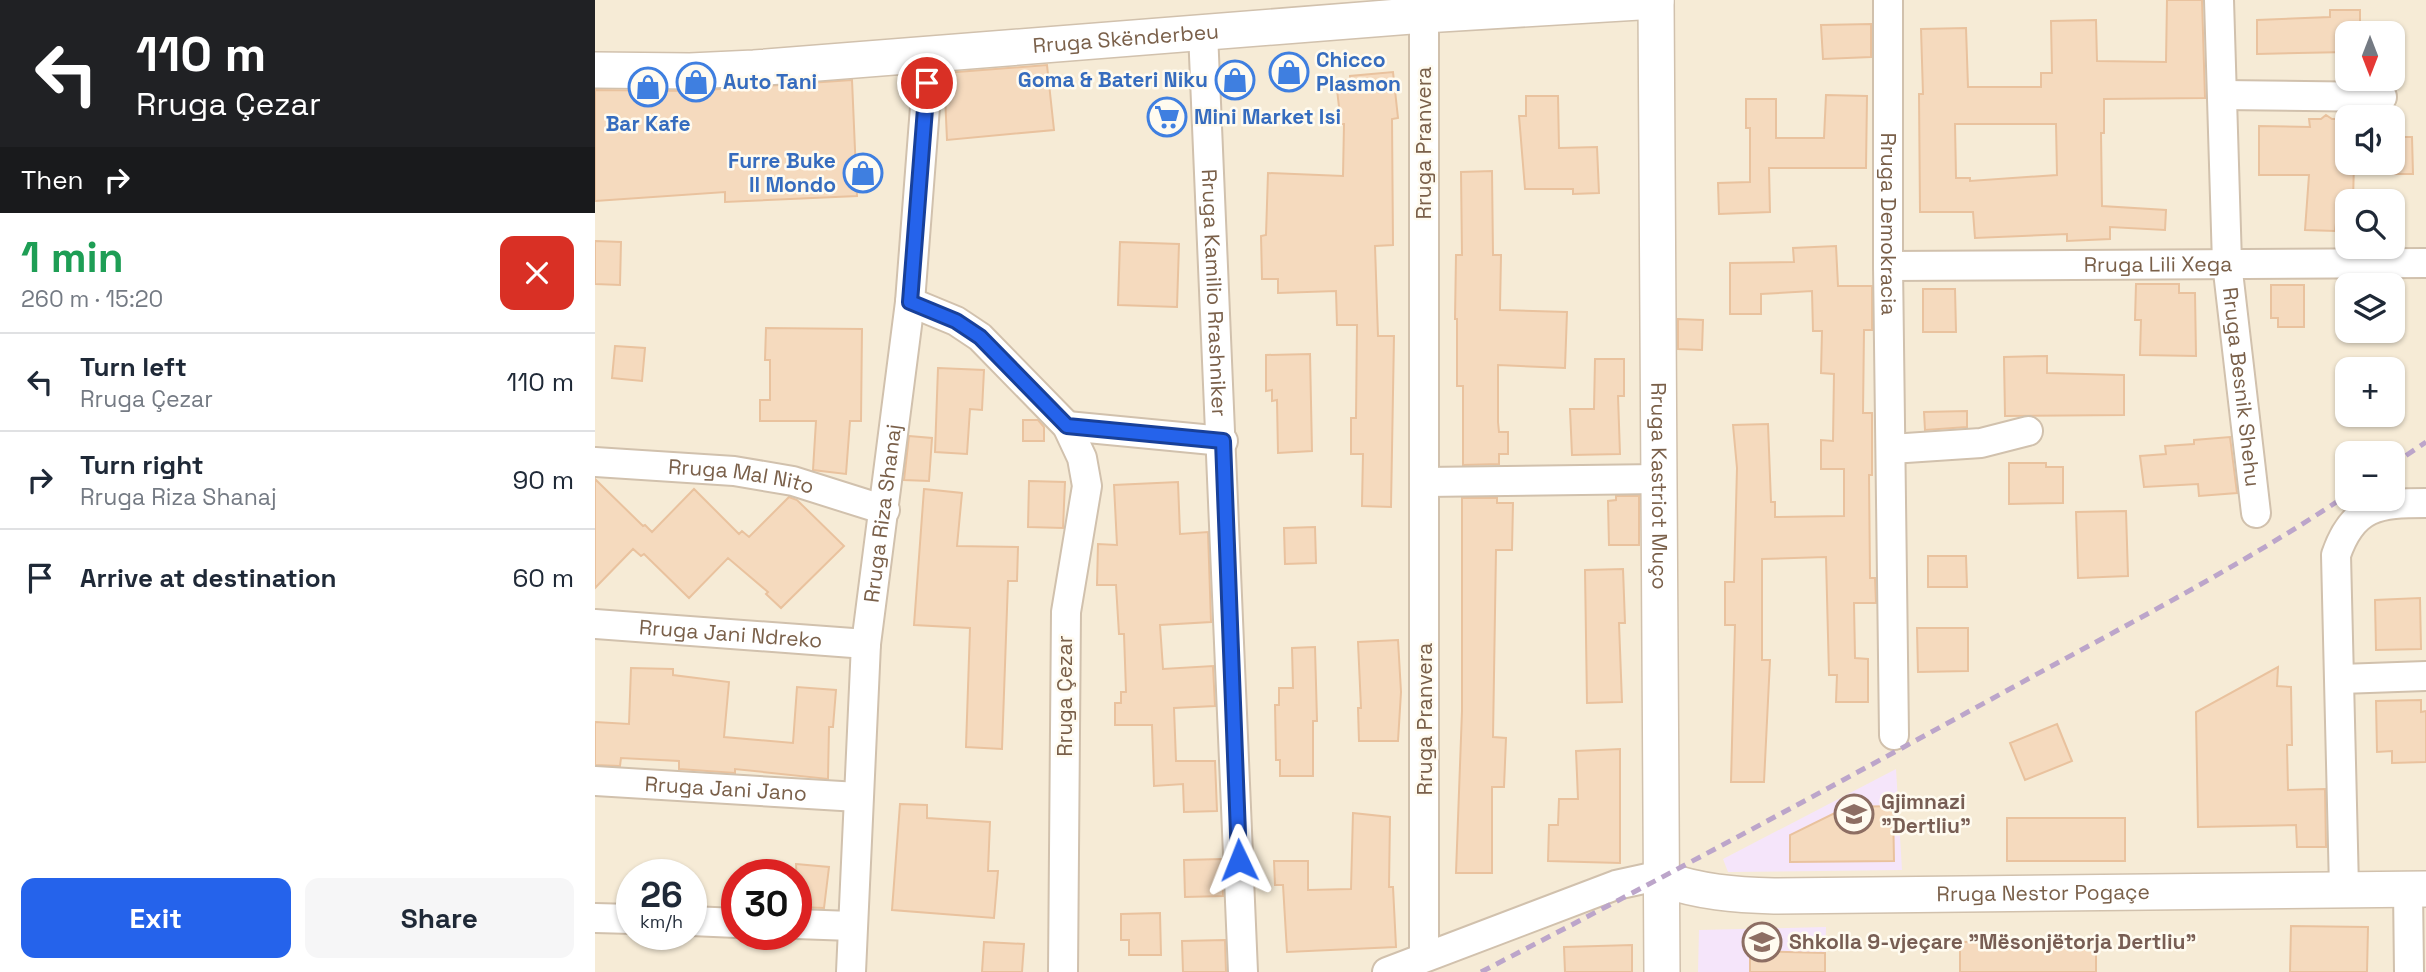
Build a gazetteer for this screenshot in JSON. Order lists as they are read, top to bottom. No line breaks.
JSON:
{"streets":{"street":["Rruga Skënderbeu","Rruga Pranvera","Rruga Demokracia","Rruga Lili Xega","Rruga Kamilio Rrashniker","Rruga Besnik Shehu","Rruga Mal Nito","Rruga Kastriot Muço","Rruga Riza Shanaj","Rruga Jani Ndreko","Rruga Çezar","Rruga Jani Jano","Rruga Nestor Pogaçe"]},"crossings":[["Rruga Skënderbeu","Rruga Pranvera"],["Rruga Skënderbeu","Rruga Kamilio Rrashniker"],["Rruga Skënderbeu","Rruga Kastriot Muço"],["Rruga Skënderbeu","Rruga Riza Shanaj"],["Rruga Demokracia","Rruga Lili Xega"],["Rruga Lili Xega","Rruga Besnik Shehu"],["Rruga Mal Nito","Rruga Riza Shanaj"],["Rruga Kastriot Muço","Rruga Nestor Pogaçe"],["Rruga Riza Shanaj","Rruga Jani Ndreko"],["Rruga Riza Shanaj","Rruga Çezar"],["Rruga Riza Shanaj","Rruga Jani Jano"]],"places":{"shop":["Chicco Plasmon","Goma & Bateri Niku","Auto Tani","Bar Kafe","Furre Buke Il Mondo"],"supermarket":["Mini Market Isi"],"school or university":["Gjimnazi \"Dertliu\"","Shkolla 9-vjeçare \"Mësonjëtorja Dertliu\""]},"north":"bottom","page":{"turn":["110 m","Rruga Çezar"],"map_buttons":["+","−"],"then":"Then","heading":["1 min","260 m · 15:20"],"list":[{"name":"Turn left","note":"Rruga Çezar","value":"110 m"},{"name":"Turn right","note":"Rruga Riza Shanaj","value":"90 m"},{"name":"Arrive at destination","value":"60 m"}],"speed":"26 km/h","limit":"30","buttons":["Exit","Share"]}}
